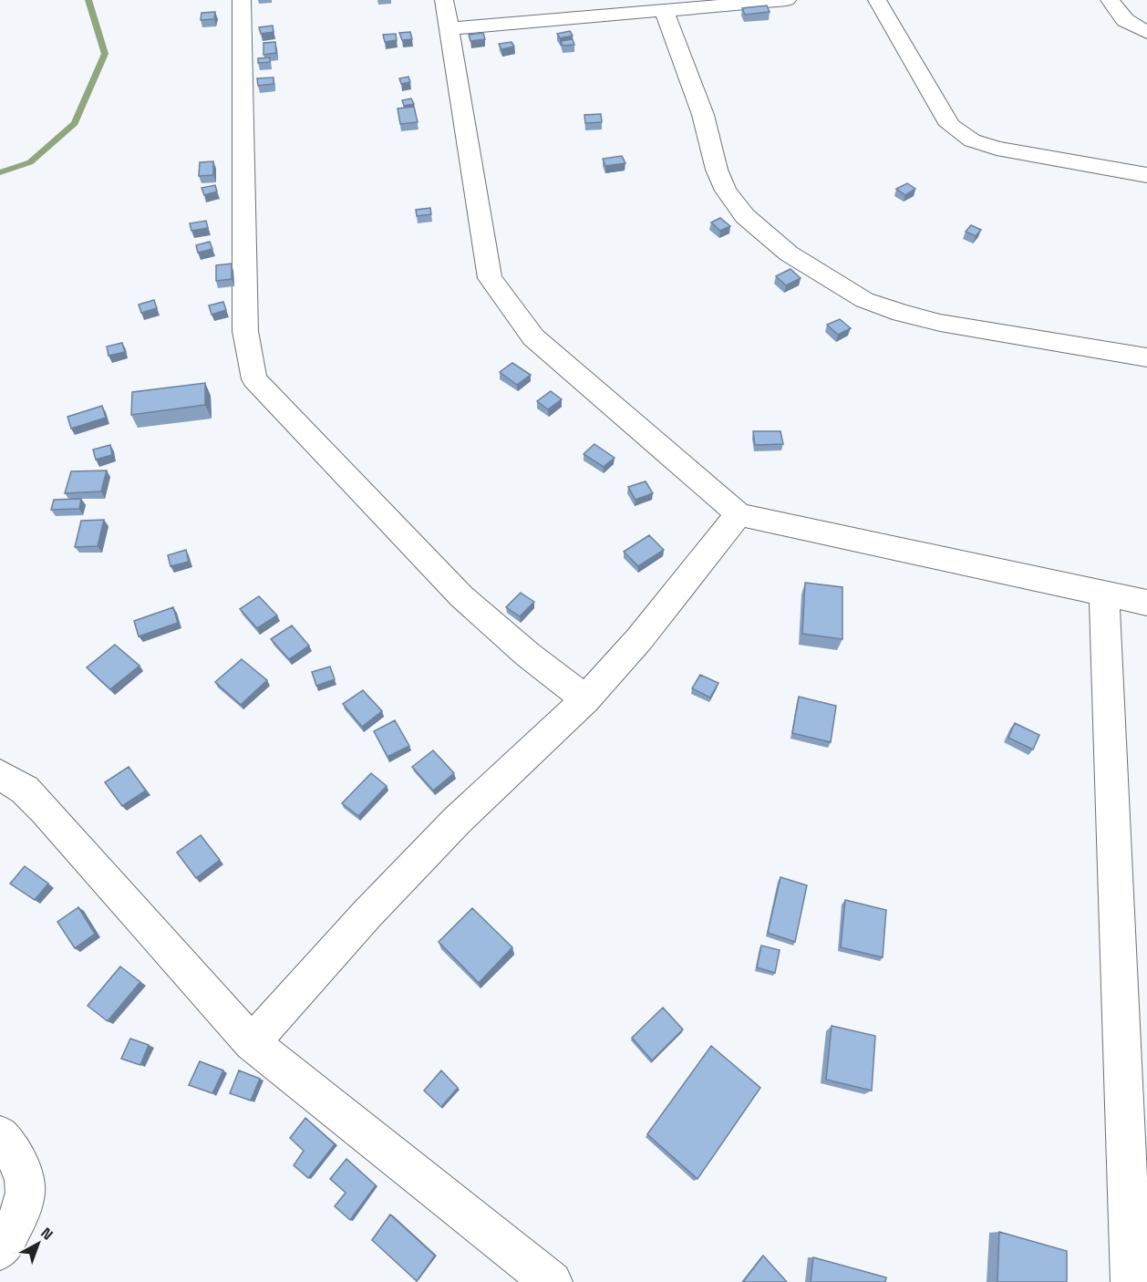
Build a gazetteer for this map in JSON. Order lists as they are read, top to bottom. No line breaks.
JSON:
{"north":"top right"}
